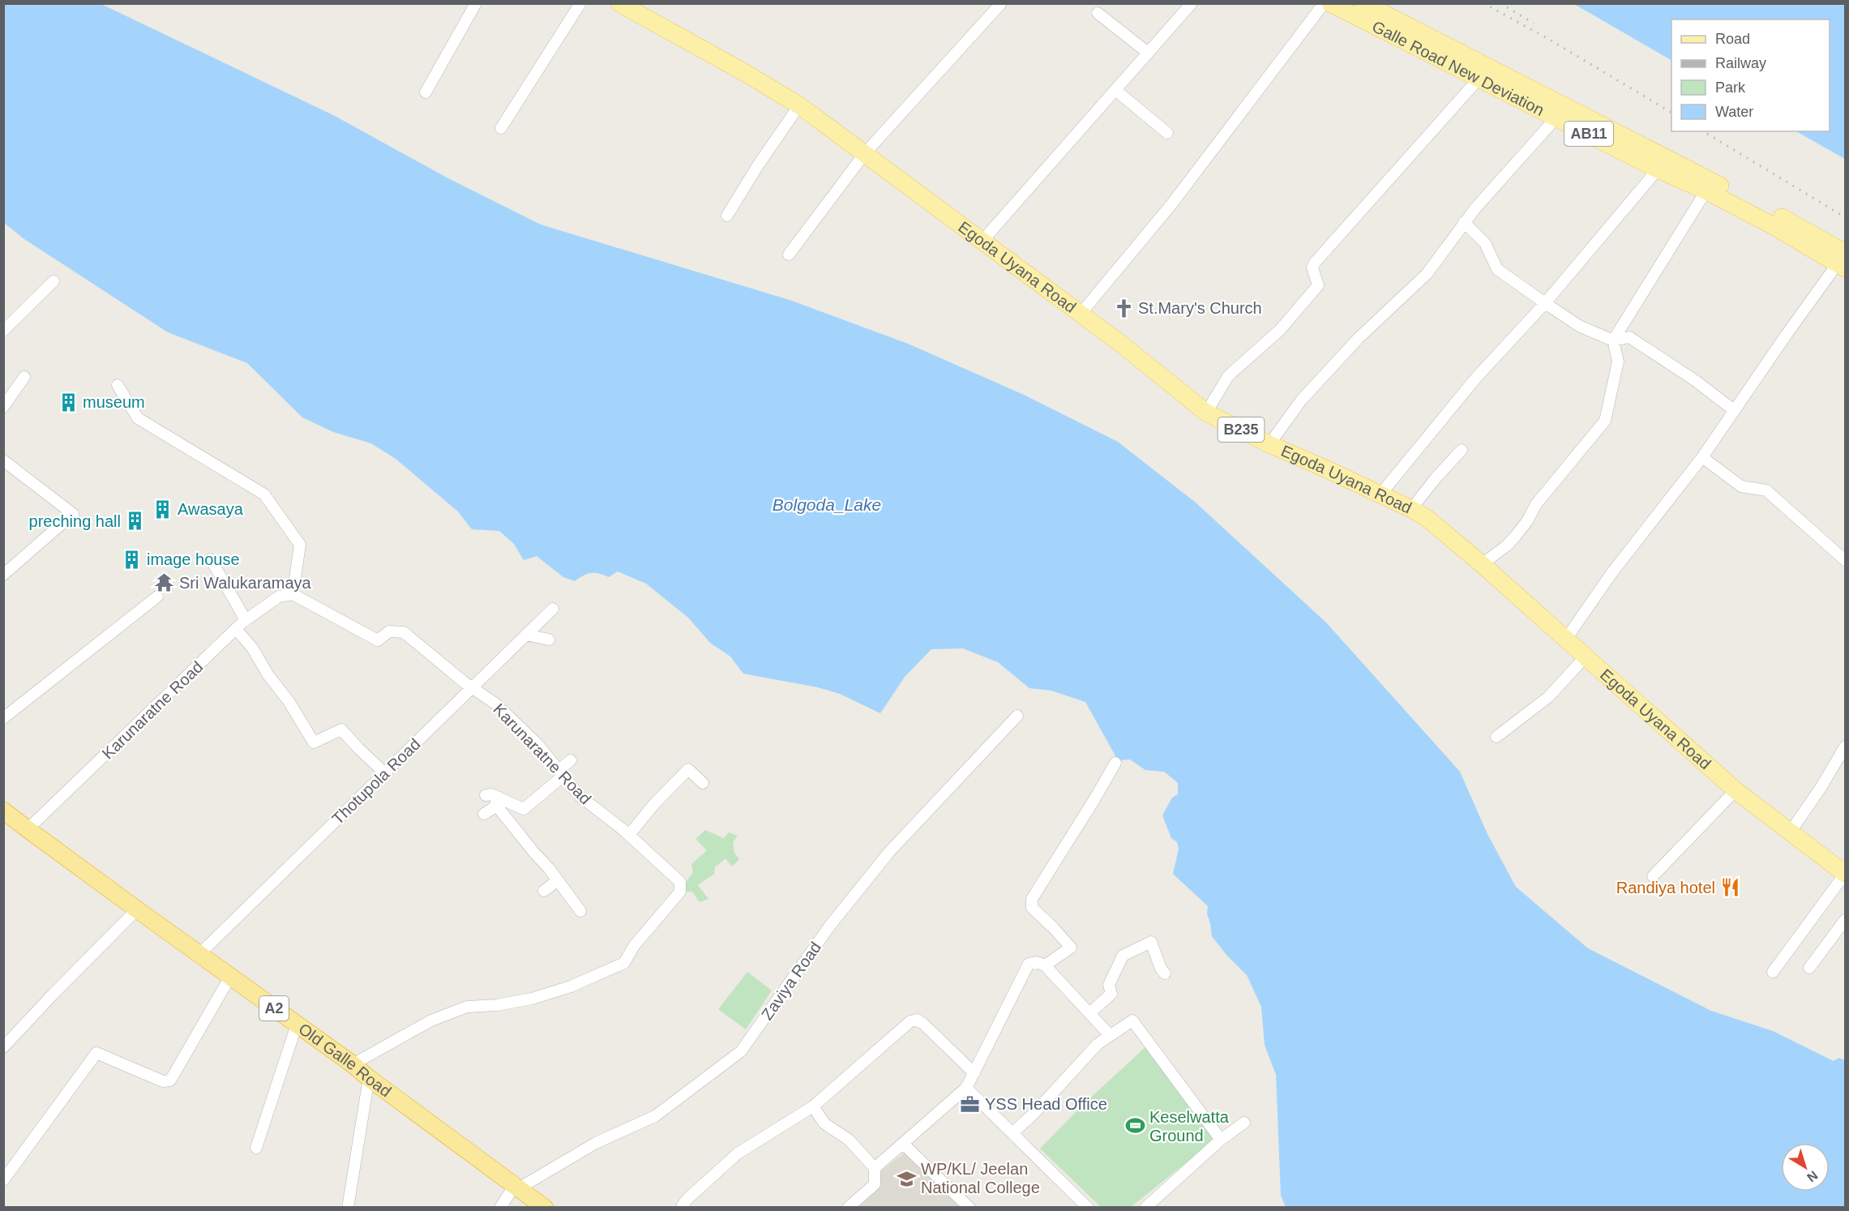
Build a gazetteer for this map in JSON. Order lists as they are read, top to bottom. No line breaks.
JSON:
{"streets":{"highway":["A2","Old Galle Road"],"main road":["Galle Road New Deviation","AB11","Egoda Uyana Road","B235"],"street":["Karunaratne Road","Thotupola Road","Zaviya Road"]},"crossings":[["Karunaratne Road","Thotupola Road"],["Karunaratne Road","Old Galle Road"],["Thotupola Road","Old Galle Road"],["Zaviya Road","Old Galle Road"]],"water":["Bolgoda_Lake"],"places":{"church":["St.Mary's Church"],"building":["museum","Awasaya","preching hall","image house"],"temple":["Sri Walukaramaya"],"restaurant":["Randiya hotel"],"office":["YSS Head Office"],"sports":["Keselwatta Ground"],"school or university":["WP/KL/ Jeelan National College"]},"legend":["Road","Railway","Park","Water"],"north":"bottom right"}
